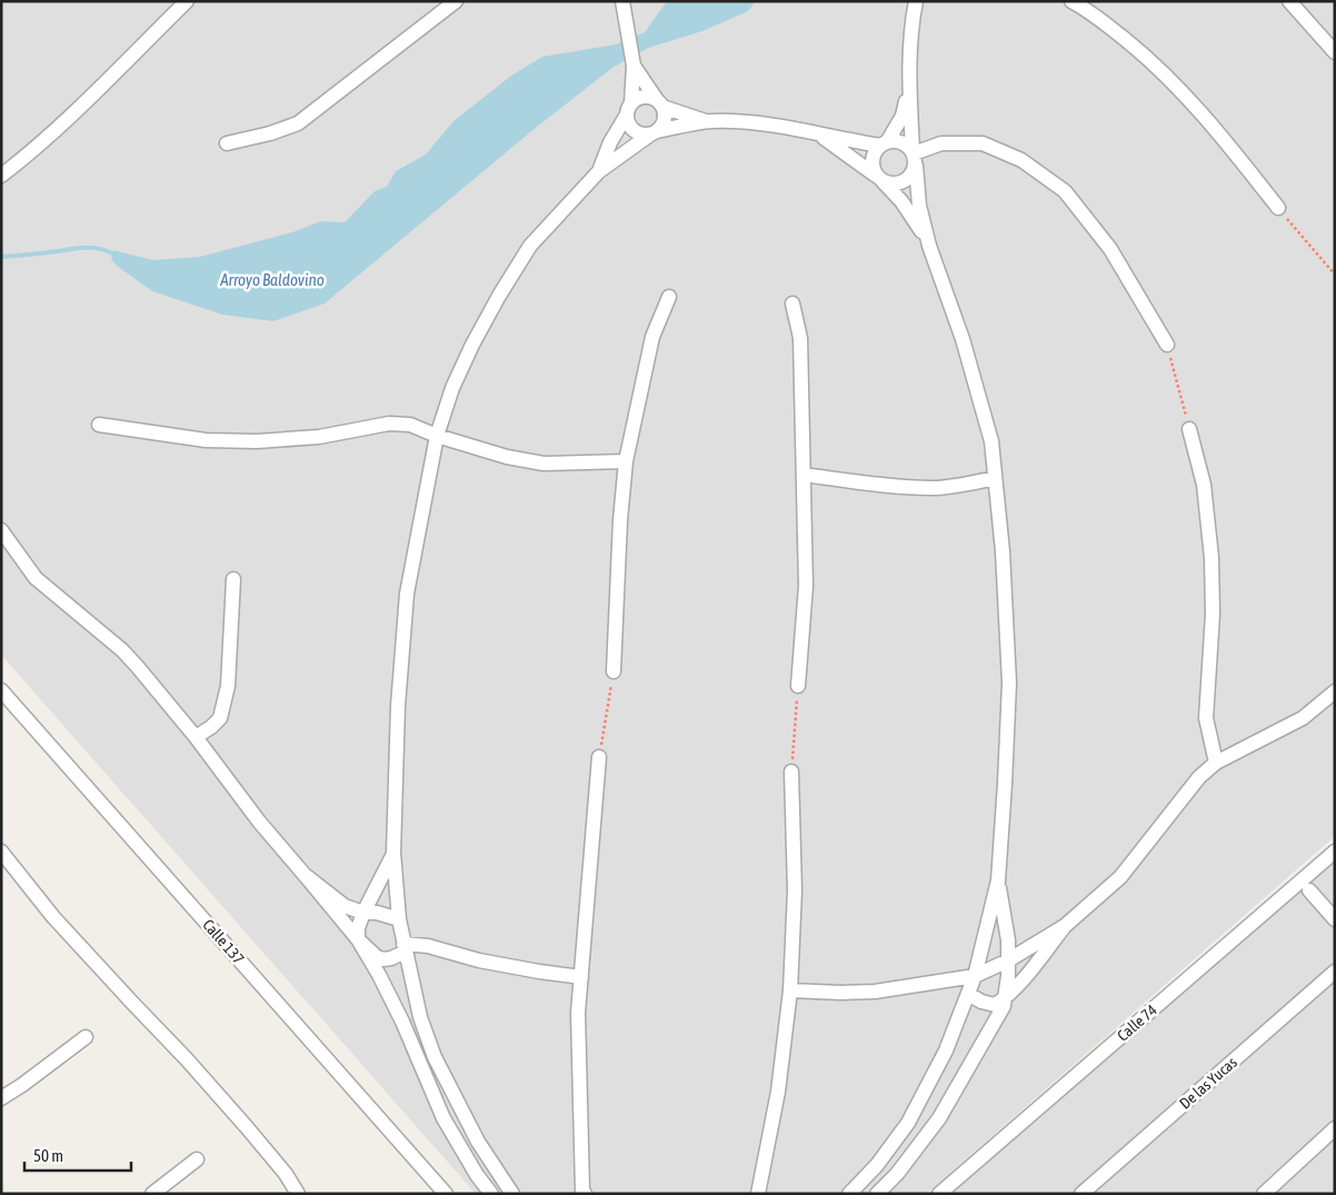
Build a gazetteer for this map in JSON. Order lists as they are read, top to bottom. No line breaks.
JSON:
{"streets":{"street":["Calle 137","Calle 74","De las Yucas"]},"water":["Arroyo Baldovino"],"scale_bar":"50 m"}
